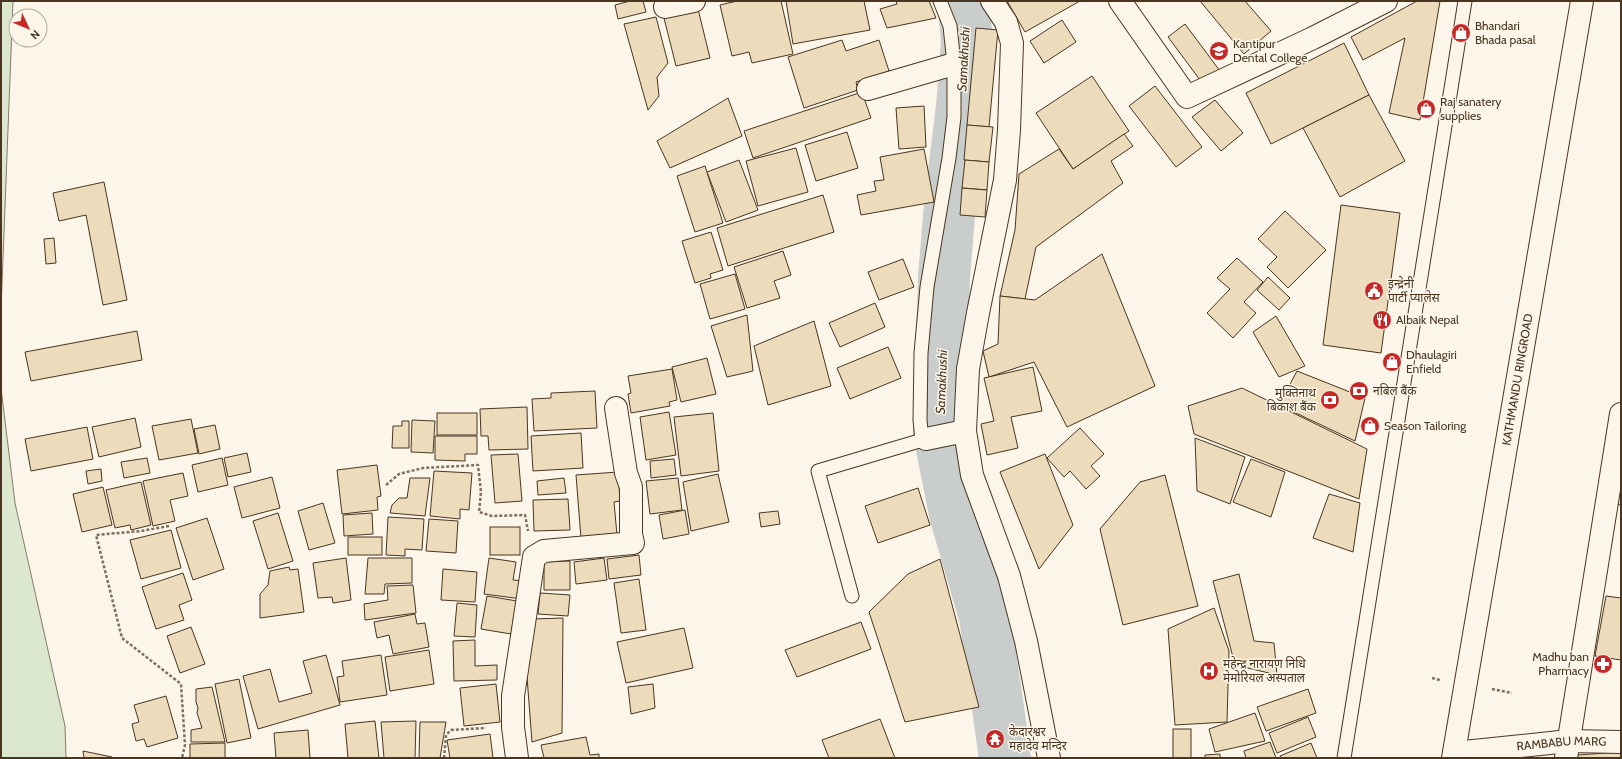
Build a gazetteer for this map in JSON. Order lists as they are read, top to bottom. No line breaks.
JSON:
{"streets":{"main road":["KATHMANDU RINGROAD","RAMBABU MARG"]},"crossings":[["KATHMANDU RINGROAD","RAMBABU MARG"]],"water":["Samakhushi"],"places":{"shop":["Bhandari Bhada pasal","Raj sanatery supplies","Dhaulagiri Enfield","Season Tailoring"],"school or university":["Kantipur Dental College"],"public building":["इन्द्रेनी पार्टी प्यालेस"],"restaurant":["Albaik Nepal"],"bank":["नबिल बैंक","मुक्तिनाथ बिकाश बैंक"],"pharmacy":["Madhu ban Pharmacy"],"hospital":["महेन्द्र नारायण निधि मेमोरियल अस्पताल"],"temple":["केदारश्वर महादेव मन्दिर"]},"north":"bottom right"}
